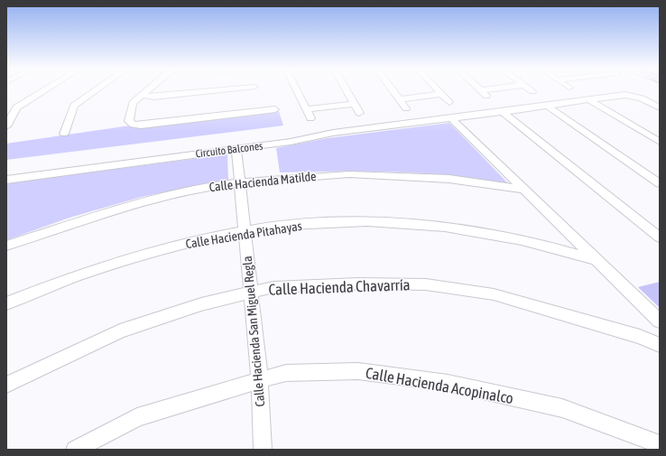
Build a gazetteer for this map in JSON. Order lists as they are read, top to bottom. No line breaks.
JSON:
{"streets":{"street":["Circuito Balcones","Calle Hacienda Matilde","Calle Hacienda Pitahayas","Calle Hacienda Chavarría","Calle Hacienda San Miguel Regla","Calle Hacienda Acopinalco"]},"crossings":[["Circuito Balcones","Calle Hacienda San Miguel Regla"],["Calle Hacienda Matilde","Calle Hacienda San Miguel Regla"],["Calle Hacienda Pitahayas","Calle Hacienda San Miguel Regla"],["Calle Hacienda Chavarría","Calle Hacienda San Miguel Regla"],["Calle Hacienda San Miguel Regla","Calle Hacienda Acopinalco"]]}
